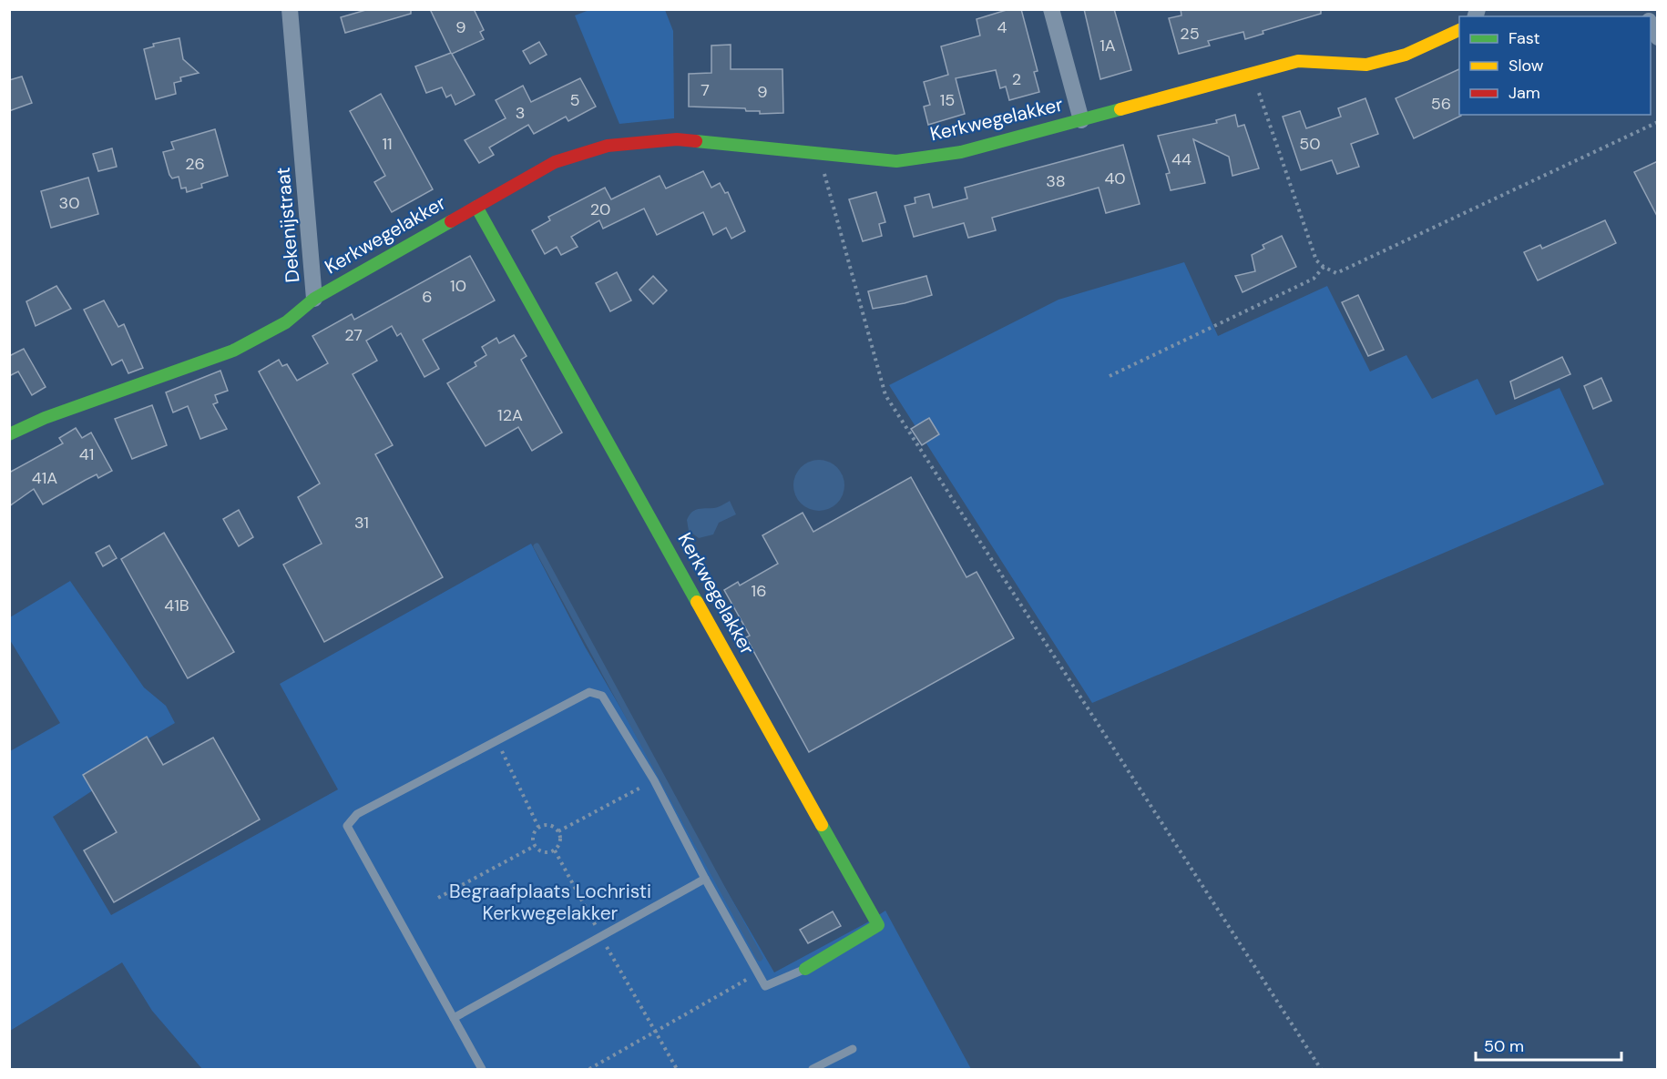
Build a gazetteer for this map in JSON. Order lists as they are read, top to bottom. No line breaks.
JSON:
{"streets":{"street":["Kerkwegelakker","Dekenijstraat"]},"crossings":[["Kerkwegelakker","Dekenijstraat"]],"parks":["Begraafplaats Lochristi Kerkwegelakker"],"house_numbers":["9","4","25","1A","2","7","9","5","15","56","3","11","50","44","26","40","38","30","20","10","6","27","12A","41","41A","31","16","41B"],"legend":["Fast","Slow","Jam"],"scale_bar":"50 m"}
